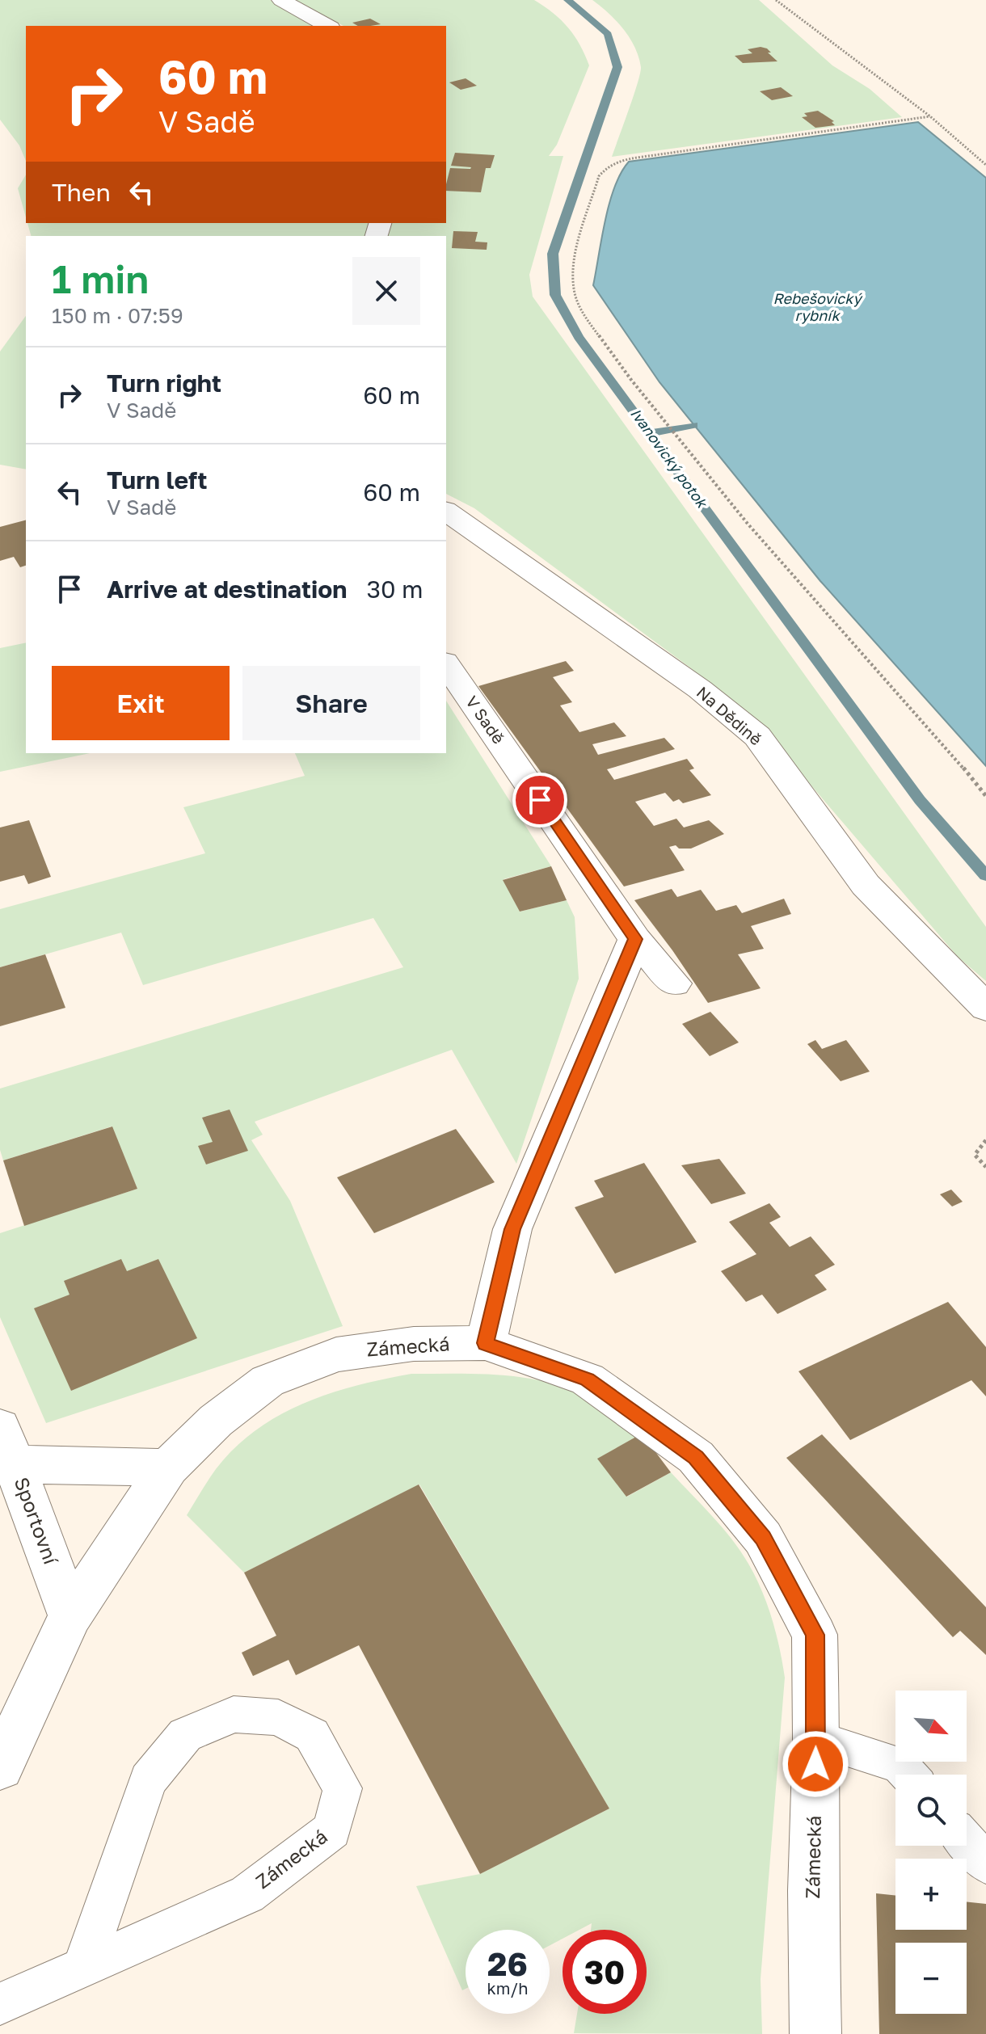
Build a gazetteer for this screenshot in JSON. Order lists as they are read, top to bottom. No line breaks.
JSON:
{"streets":{"street":["Na Dědině","V Sadě","Zámecká","Sportovní"]},"crossings":[["Zámecká","Sportovní"]],"water":["Rebešovický rybník","Ivanovický potok"],"north":"bottom right","page":{"turn":["60 m","V Sadě"],"then":"Then","heading":["1 min","150 m · 07:59"],"list":[{"name":"Turn right","note":"V Sadě","value":"60 m"},{"name":"Turn left","note":"V Sadě","value":"60 m"},{"name":"Arrive at destination","value":"30 m"}],"buttons":["Exit","Share"],"map_buttons":["+","−"],"speed":"26 km/h","limit":"30"}}
